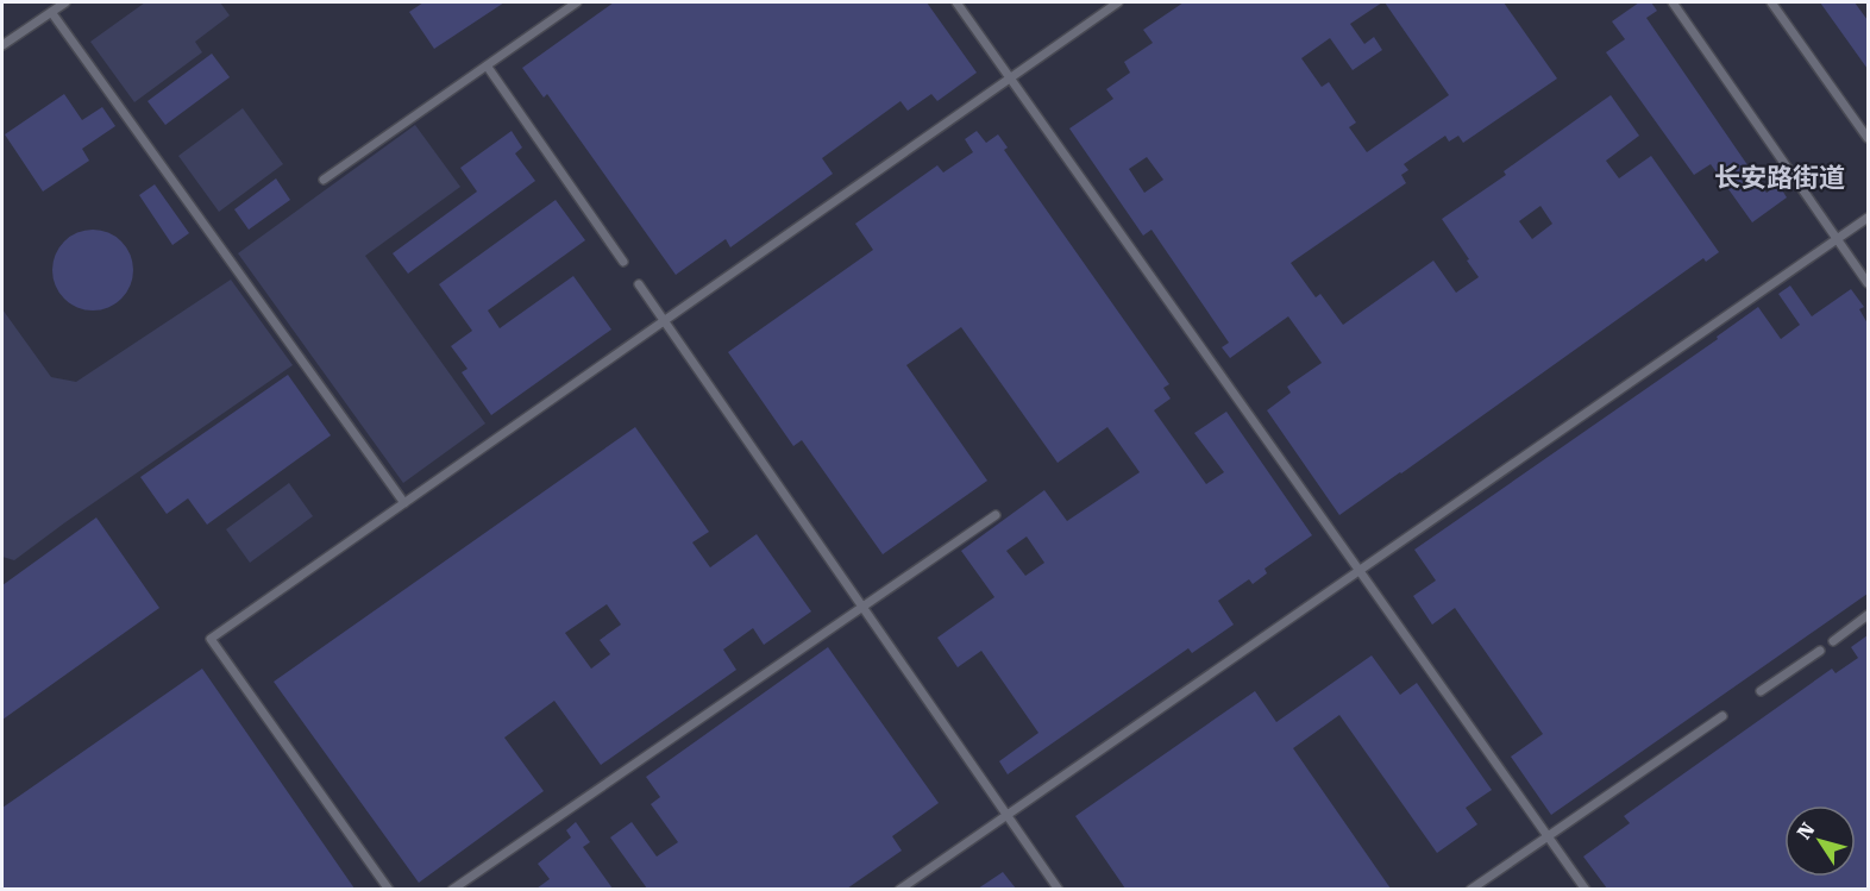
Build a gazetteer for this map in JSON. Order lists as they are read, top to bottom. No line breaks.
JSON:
{"districts":["长安路街道"],"north":"top left"}
